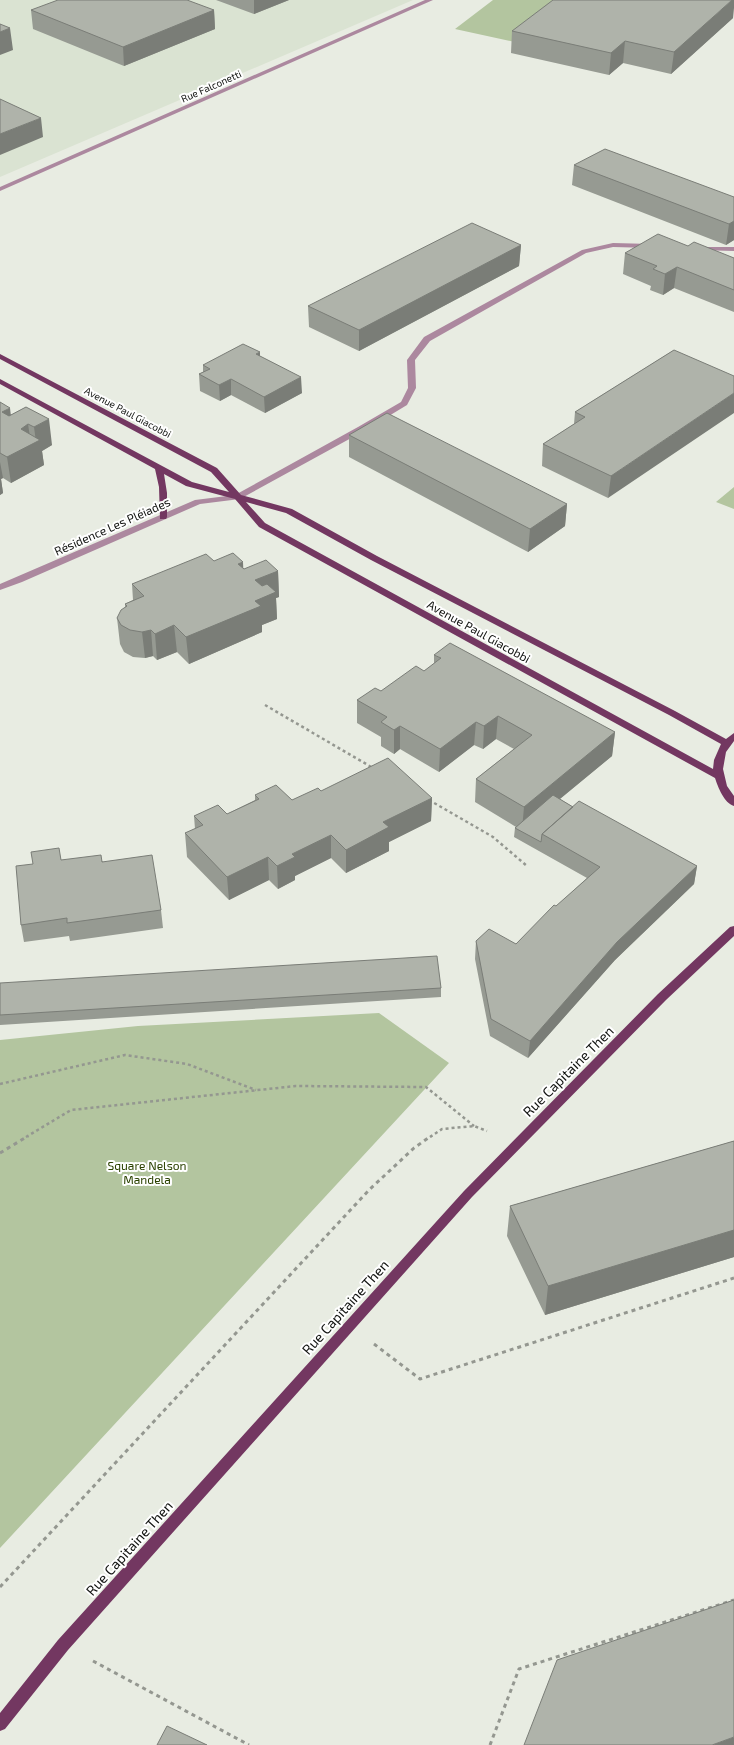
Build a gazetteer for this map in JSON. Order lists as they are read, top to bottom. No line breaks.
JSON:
{"streets":{"main road":["Avenue Paul Giacobbi","Rue Capitaine Then"],"street":["Rue Falconetti","Résidence Les Pléiades"]},"crossings":[["Avenue Paul Giacobbi","Résidence Les Pléiades"]],"parks":["Square Nelson Mandela"]}
